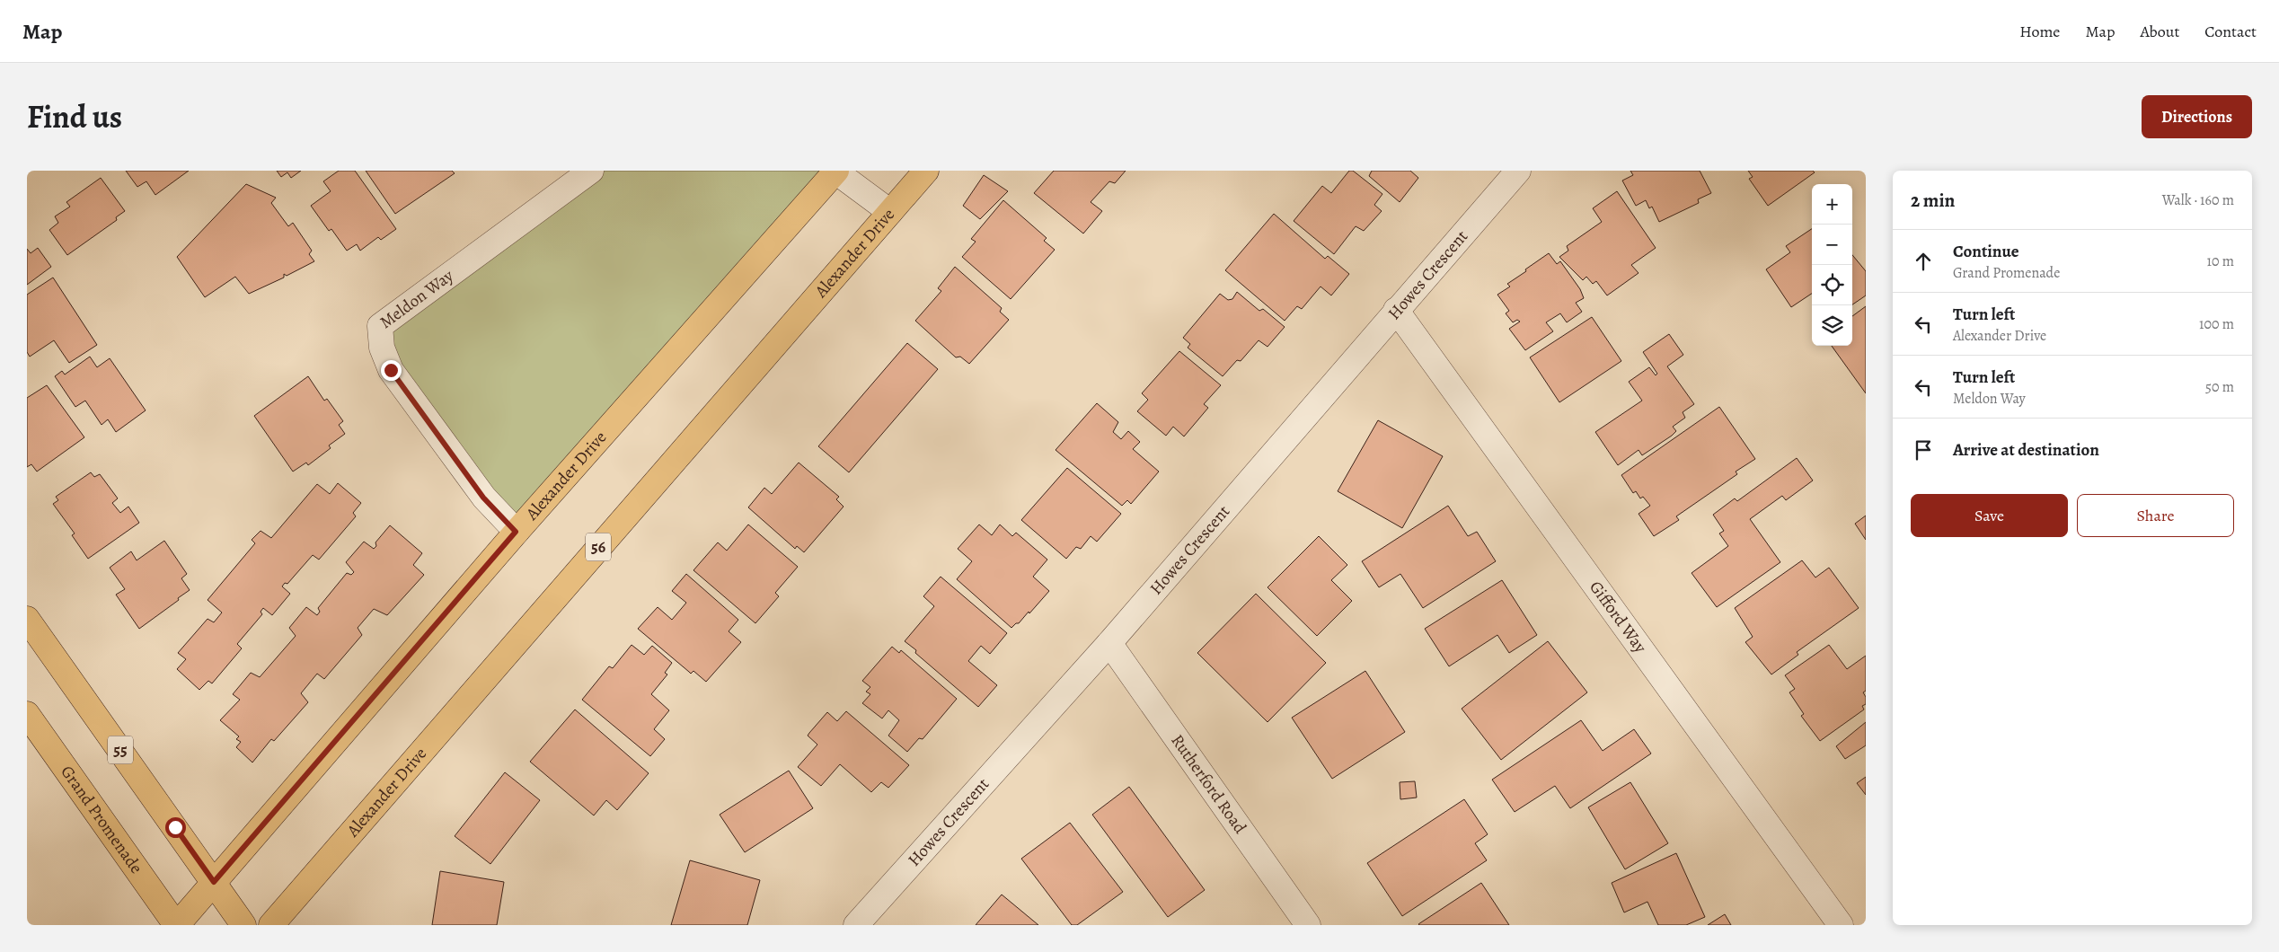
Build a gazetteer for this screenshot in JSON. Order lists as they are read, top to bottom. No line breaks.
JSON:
{"streets":{"main road":["Alexander Drive","56","55","Grand Promenade"],"street":["Howes Crescent","Meldon Way","Gifford Way","Rutherford Road"]},"crossings":[["Alexander Drive","Meldon Way"],["Alexander Drive","55"],["Alexander Drive","Grand Promenade"],["Howes Crescent","Gifford Way"],["Howes Crescent","Rutherford Road"]],"page":{"header":"Map","nav":["Home","Map","About","Contact"],"title":"Find us","buttons":["Directions",["Save","Share"]],"heading":["2 min","Walk · 160 m"],"map_buttons":["+","−"],"list":[["Continue","Grand Promenade","10 m"],["Turn left","Alexander Drive","100 m"],["Turn left","Meldon Way","50 m"],"Arrive at destination"]}}
